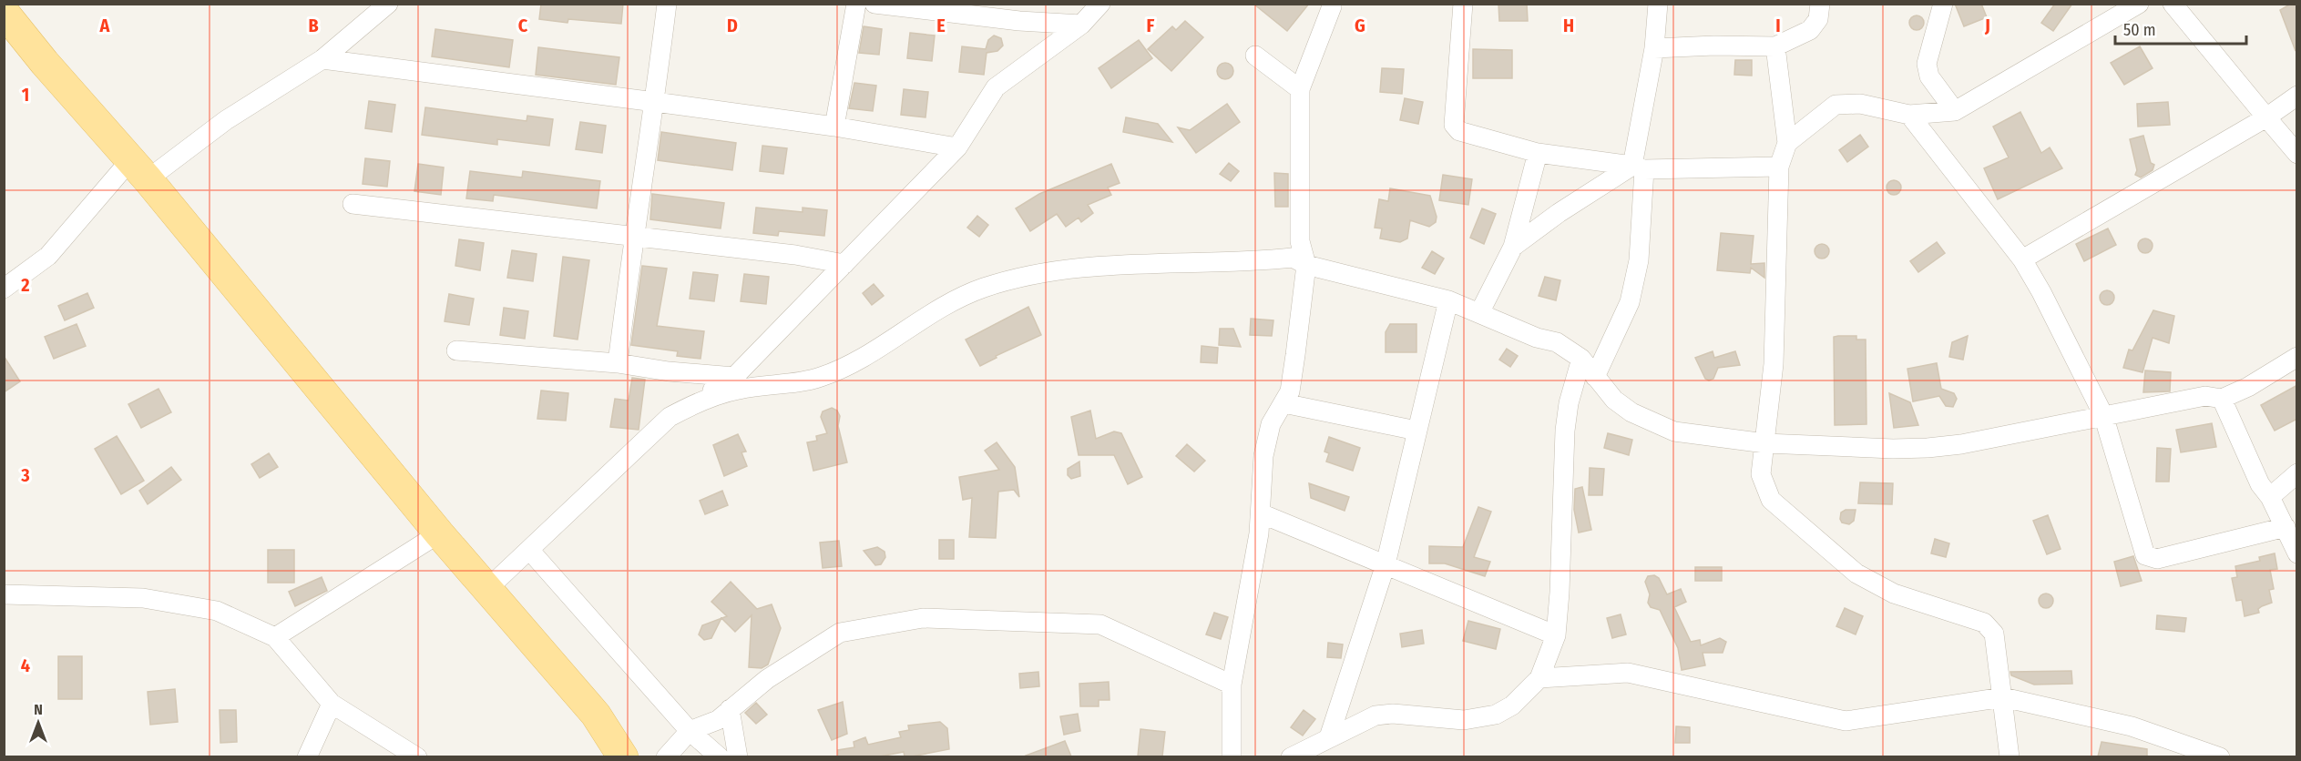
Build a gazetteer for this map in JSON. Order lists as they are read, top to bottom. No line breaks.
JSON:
{"scale_bar":"50 m","north":"top","grid":{"columns":["A","B","C","D","E","F","G","H","I","J"],"rows":["1","2","3","4"]}}
